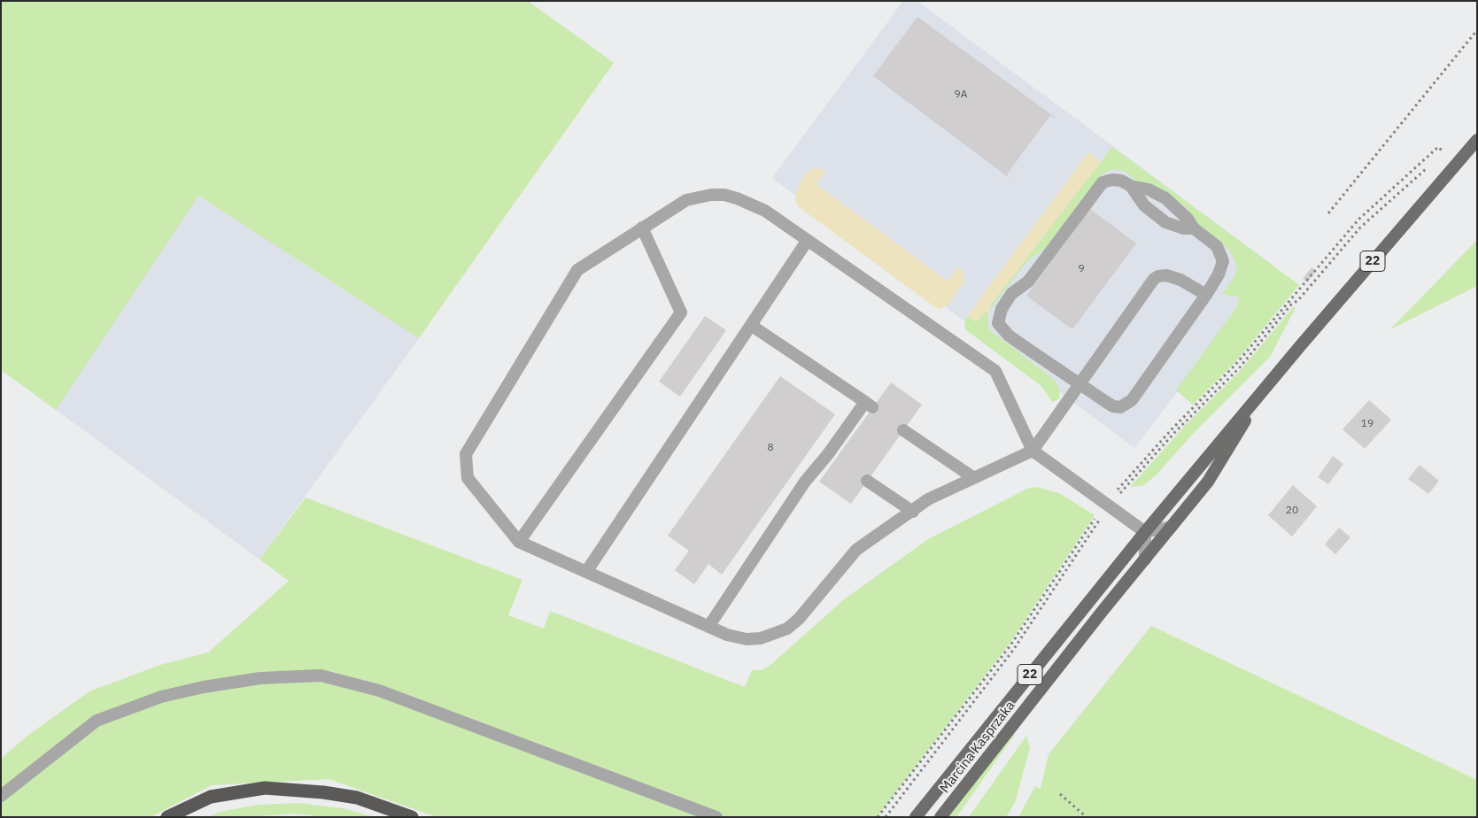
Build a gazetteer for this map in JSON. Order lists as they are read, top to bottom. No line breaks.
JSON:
{"streets":{"main road":["22","Marcina Kasprzaka"]},"crossings":[["22","Marcina Kasprzaka"]],"house_numbers":["9A","9","19","8","20"]}
